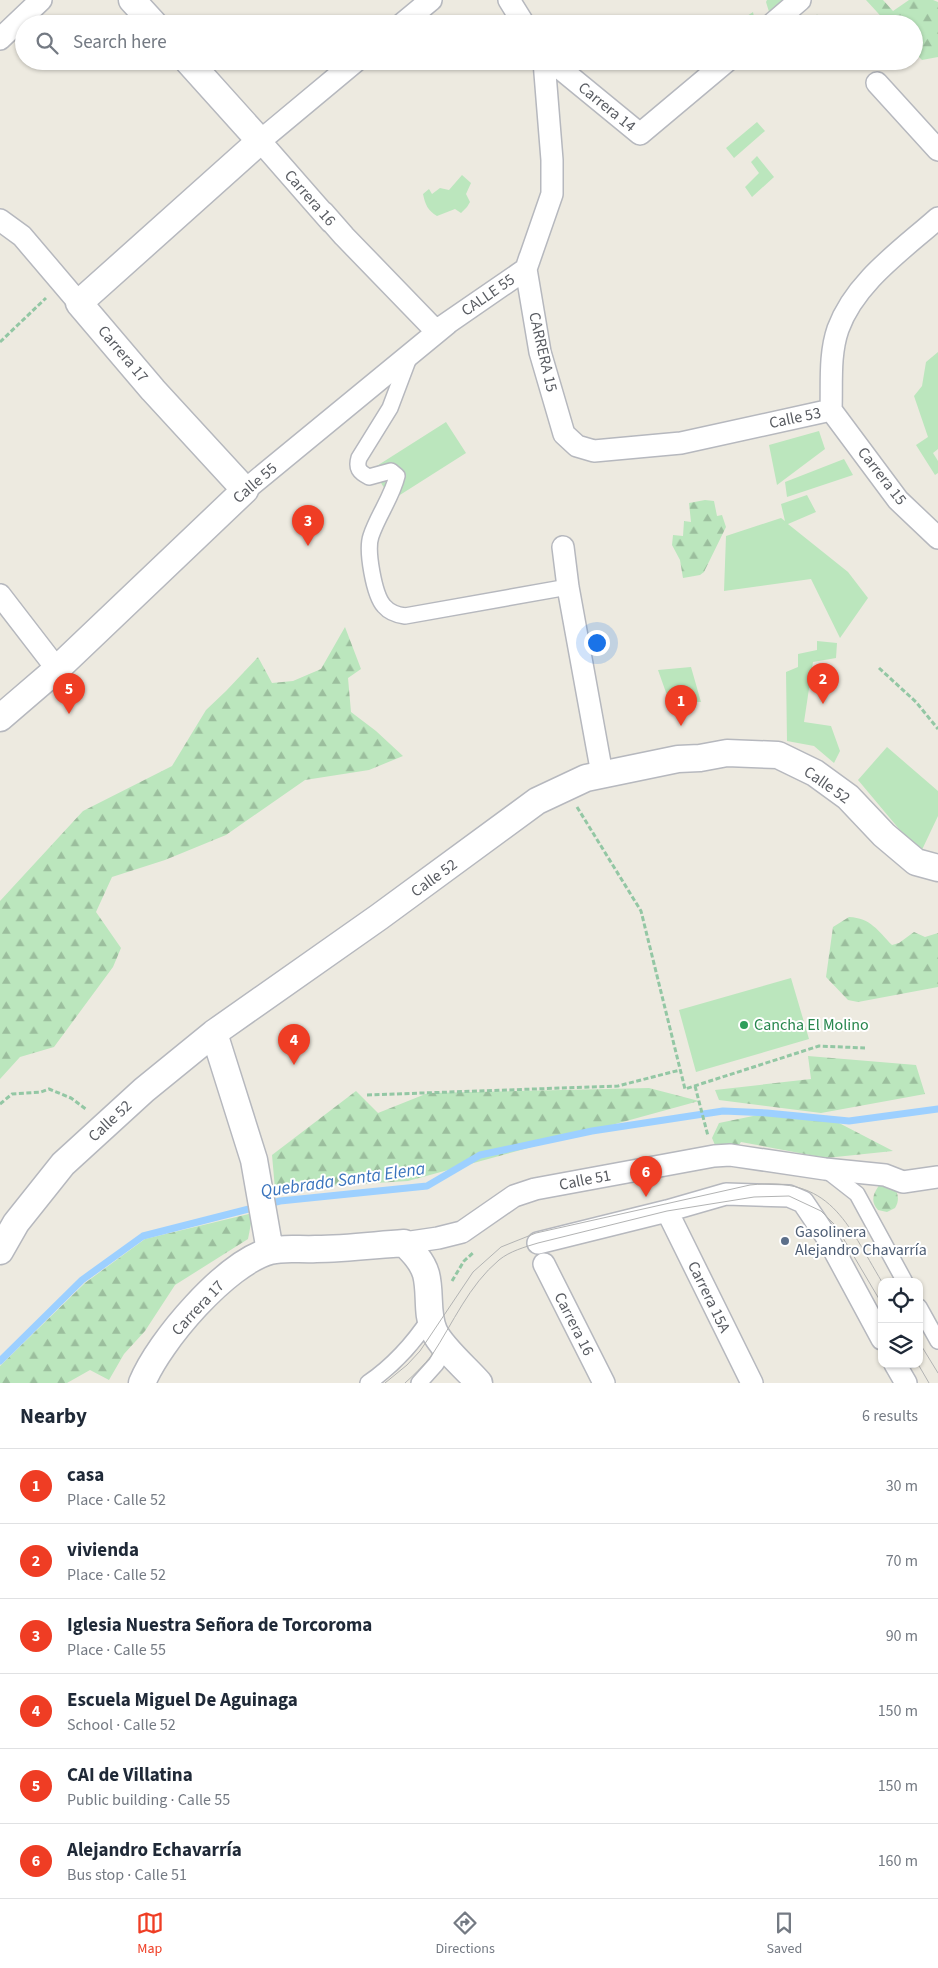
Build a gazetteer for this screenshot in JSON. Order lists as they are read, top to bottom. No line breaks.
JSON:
{"streets":{"street":["Carrera 14","Carrera 16","CALLE 55","CARRERA 15","Carrera 17","Calle 53","Carrera 15","Calle 55","Calle 52","Calle 51","Carrera 15A"]},"crossings":[["Carrera 16","CALLE 55"],["Carrera 16","Calle 55"],["CALLE 55","CARRERA 15"],["CALLE 55","Calle 55"],["CARRERA 15","Calle 53"],["Carrera 17","Calle 55"],["Carrera 17","Calle 51"],["Calle 53","Carrera 15"]],"water":["Quebrada Santa Elena"],"places":["Cancha El Molino","Gasolinera Alejandro Chavarría"],"page":{"search":"Search here","pins":["3","2","5","1","4","6"],"heading":["Nearby","6 results"],"list":[{"mark":"1","name":"casa","note":"Place · Calle 52","value":"30 m"},{"mark":"2","name":"vivienda","note":"Place · Calle 52","value":"70 m"},{"mark":"3","name":"Iglesia Nuestra Señora de Torcoroma","note":"Place · Calle 55","value":"90 m"},{"mark":"4","name":"Escuela Miguel De Aguinaga","note":"School · Calle 52","value":"150 m"},{"mark":"5","name":"CAI de Villatina","note":"Public building · Calle 55","value":"150 m"},{"mark":"6","name":"Alejandro Echavarría","note":"Bus stop · Calle 51","value":"160 m"}],"nav":["Map","Directions","Saved"]}}
